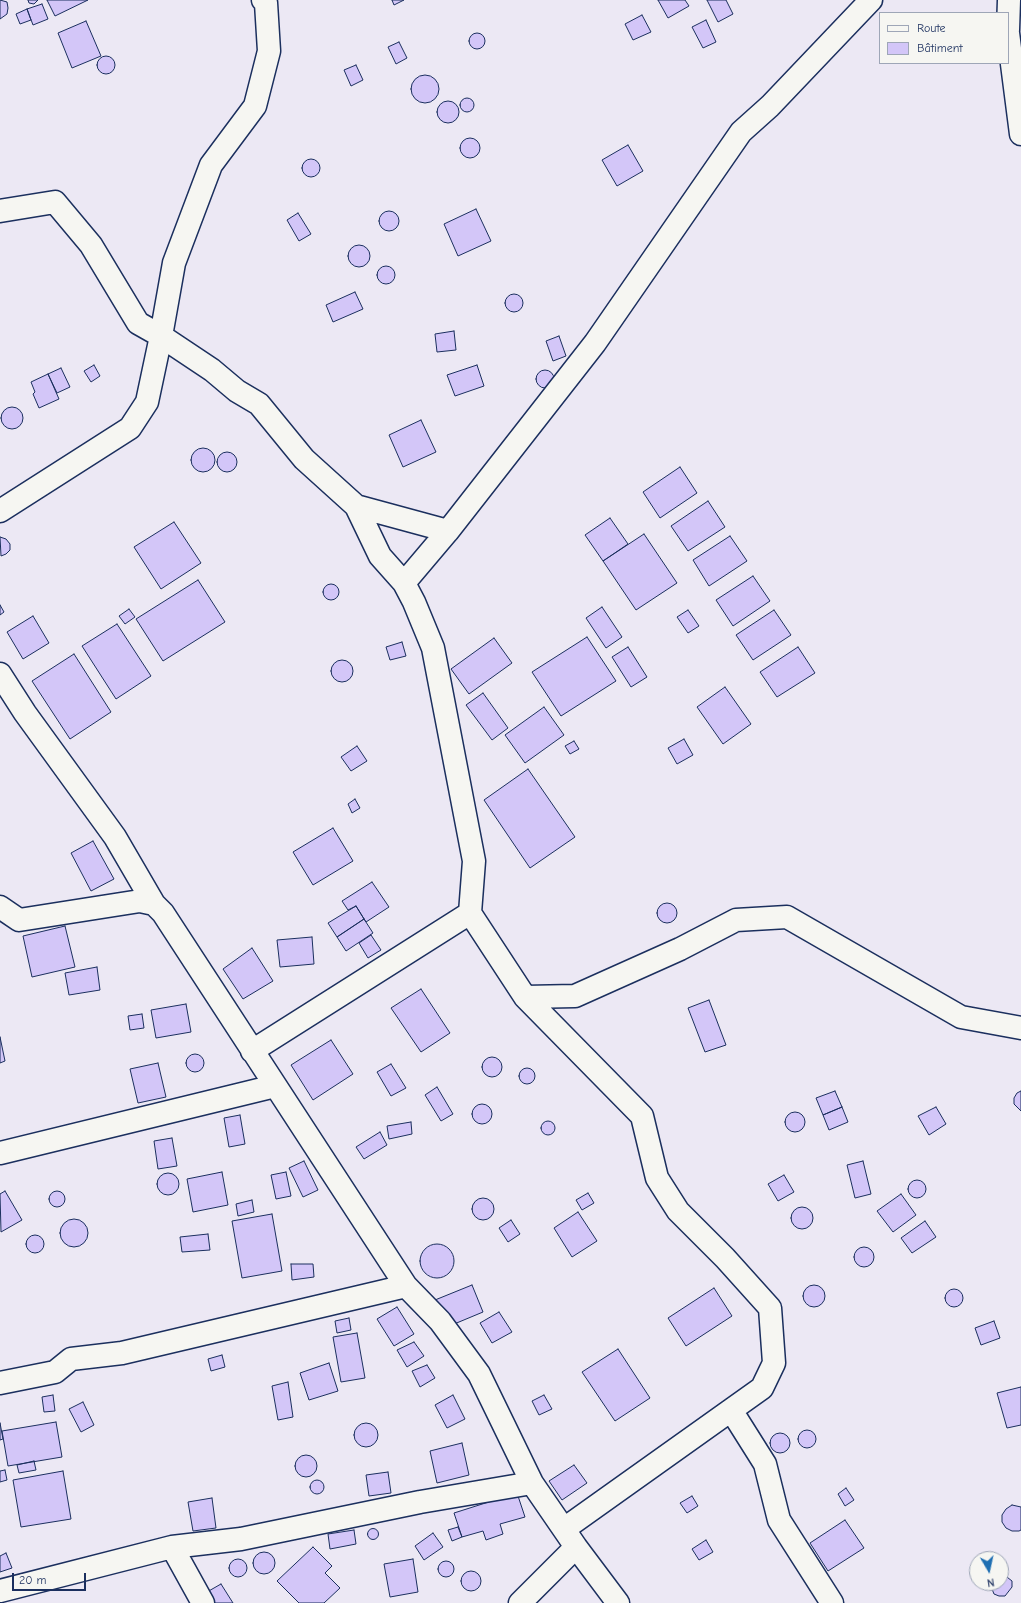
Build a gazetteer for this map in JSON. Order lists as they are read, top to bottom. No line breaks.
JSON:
{"legend":["Route","Bâtiment"],"scale_bar":"20 m","north":"bottom"}
